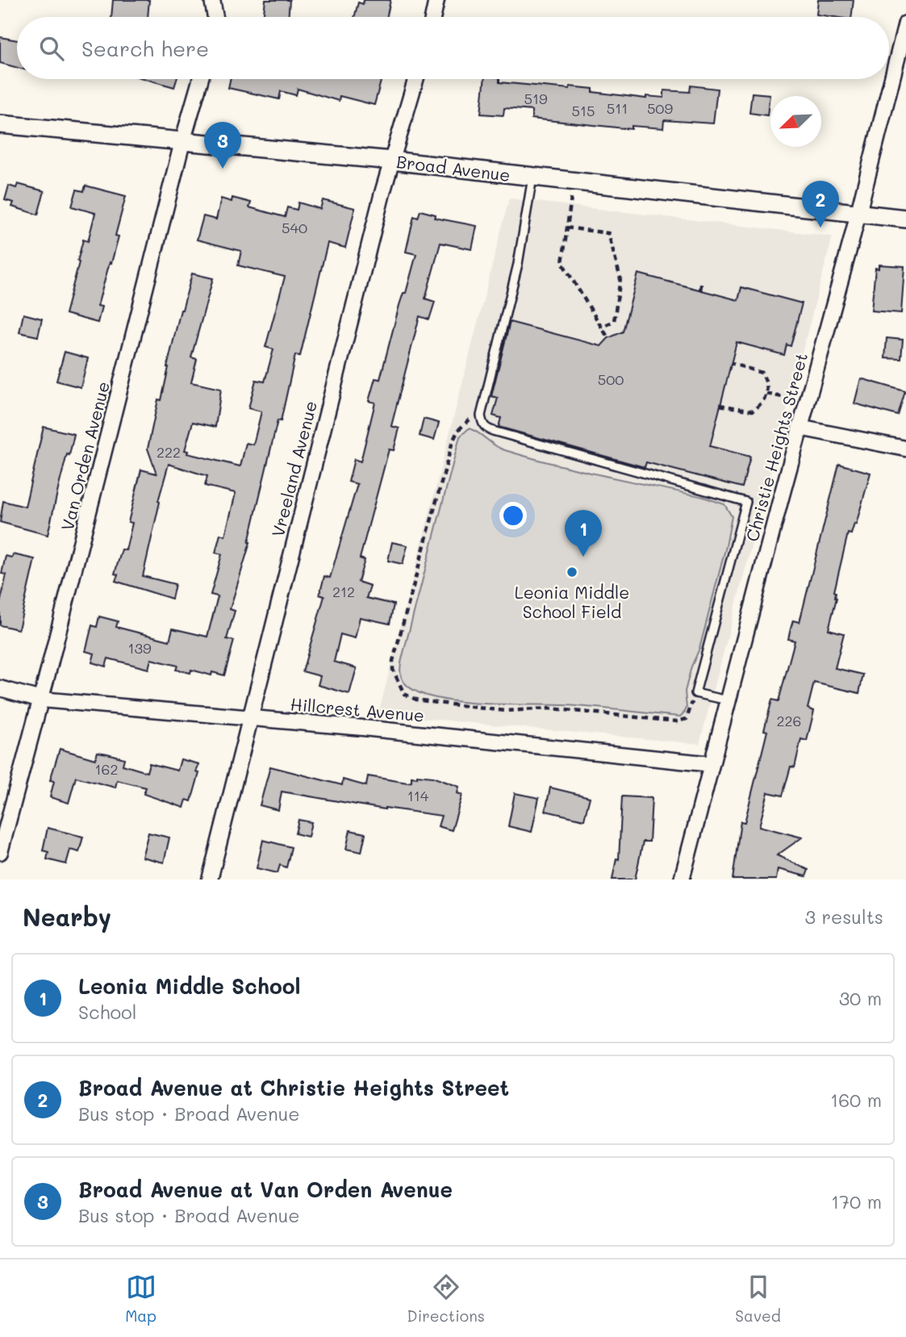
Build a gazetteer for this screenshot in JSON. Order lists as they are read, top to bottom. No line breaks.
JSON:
{"streets":{"street":["Broad Avenue","Christie Heights Street","Van Orden Avenue","Vreeland Avenue","Hillcrest Avenue"]},"crossings":[["Broad Avenue","Christie Heights Street"],["Broad Avenue","Van Orden Avenue"],["Broad Avenue","Vreeland Avenue"],["Christie Heights Street","Hillcrest Avenue"],["Van Orden Avenue","Hillcrest Avenue"],["Vreeland Avenue","Hillcrest Avenue"]],"places":["Leonia Middle School Field"],"house_numbers":["519","511","509","515","540","500","222","212","139","226","162","114"],"north":"bottom left","page":{"search":"Search here","pins":["3","2","1"],"heading":["Nearby","3 results"],"list":[{"mark":"1","name":"Leonia Middle School","note":"School","value":"30 m"},{"mark":"2","name":"Broad Avenue at Christie Heights Street","note":"Bus stop · Broad Avenue","value":"160 m"},{"mark":"3","name":"Broad Avenue at Van Orden Avenue","note":"Bus stop · Broad Avenue","value":"170 m"}],"nav":["Map","Directions","Saved"]}}
